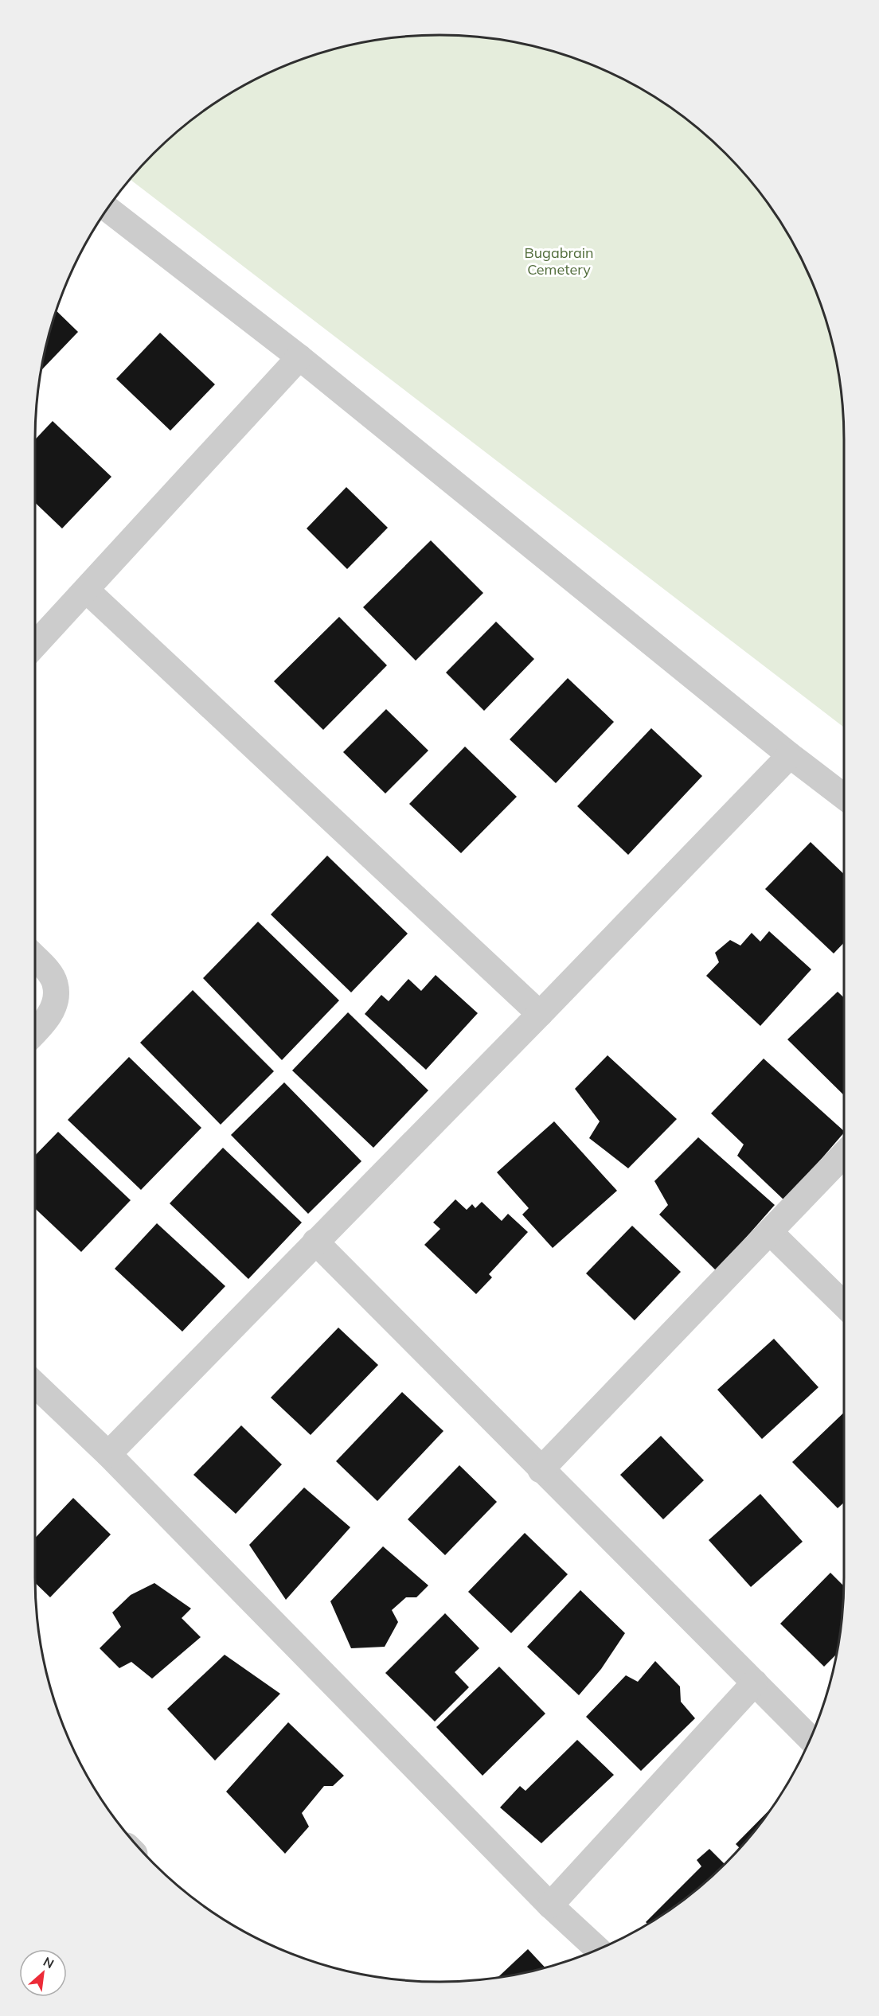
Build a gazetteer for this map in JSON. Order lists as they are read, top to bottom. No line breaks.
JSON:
{"parks":["Bugabrain Cemetery"],"north":"top right"}
